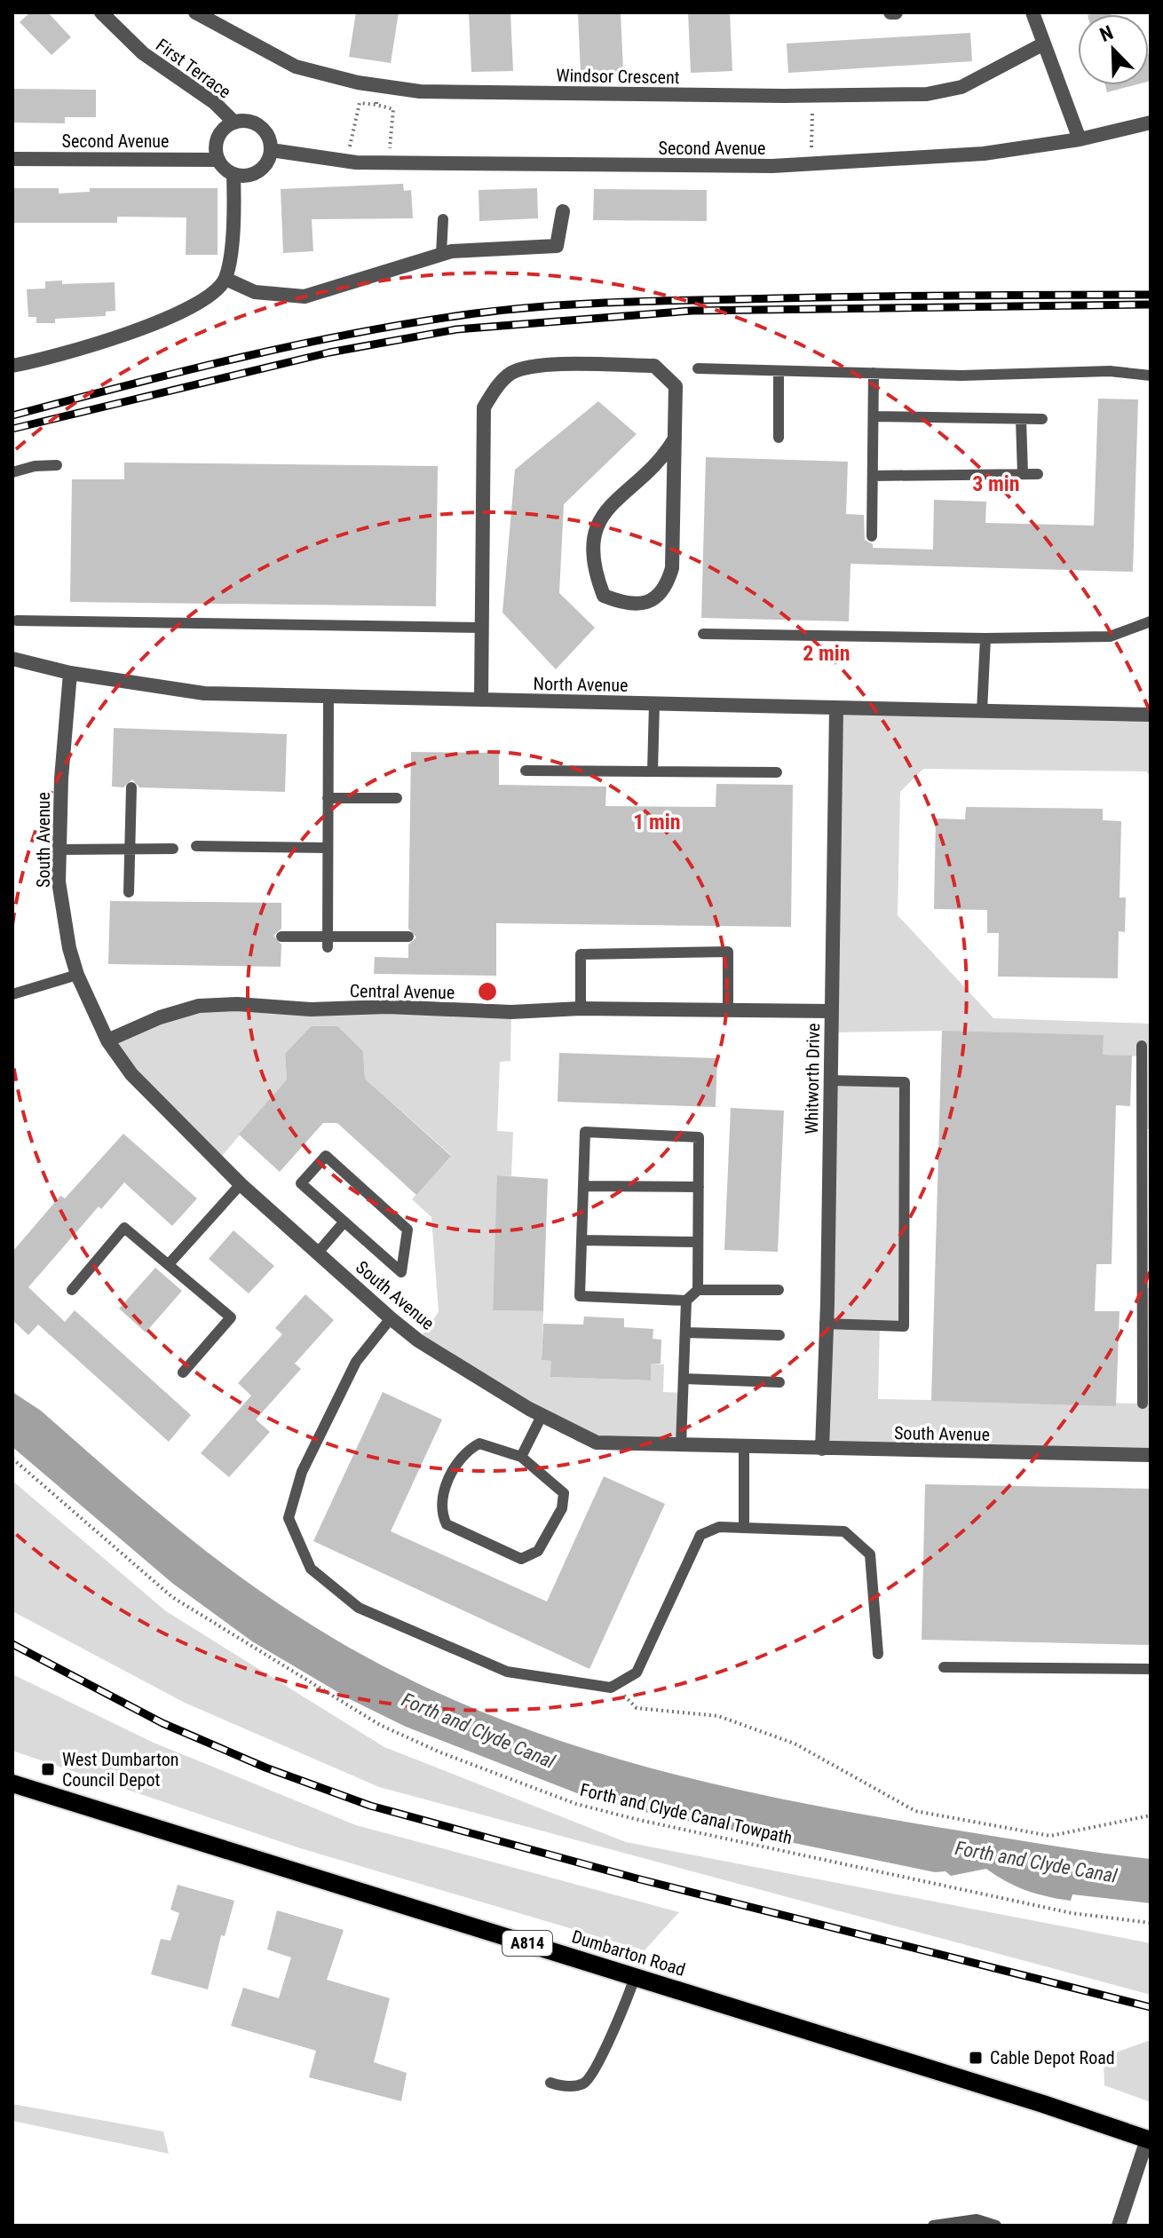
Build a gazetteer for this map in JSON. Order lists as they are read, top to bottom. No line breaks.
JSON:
{"streets":{"main road":["A814","Dumbarton Road"],"street":["First Terrace","Windsor Crescent","Second Avenue","North Avenue","South Avenue","Central Avenue","Whitworth Drive"],"path":["Forth and Clyde Canal Towpath"]},"crossings":[["First Terrace","Second Avenue"],["North Avenue","South Avenue"],["North Avenue","Whitworth Drive"],["South Avenue","Central Avenue"],["South Avenue","Whitworth Drive"],["Central Avenue","Whitworth Drive"]],"water":["Forth and Clyde Canal"],"places":{"transit":["West Dumbarton Council Depot","Cable Depot Road"]},"north":"top left","rings":["3 min","2 min","1 min"]}
